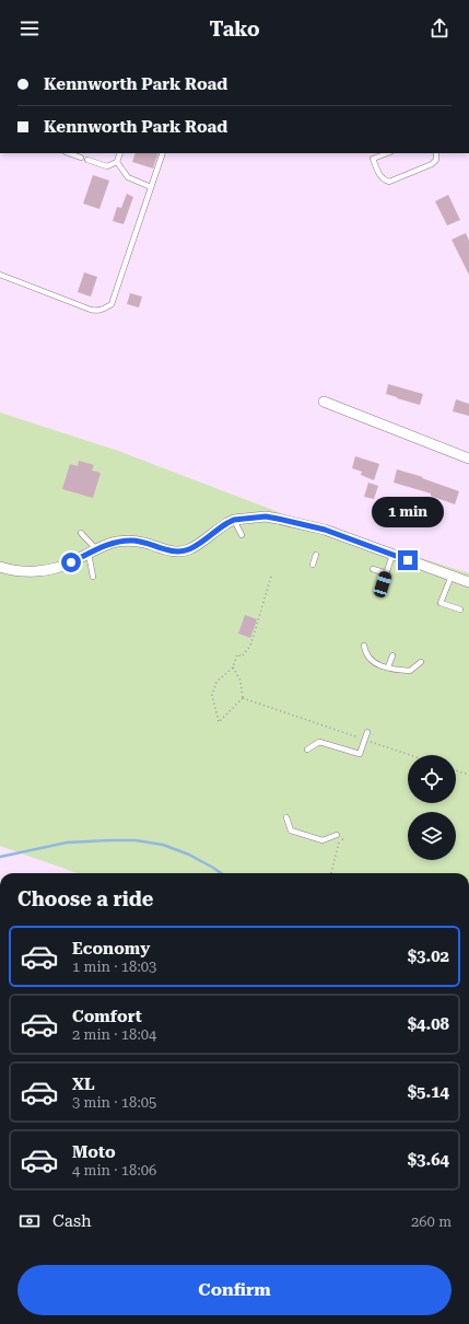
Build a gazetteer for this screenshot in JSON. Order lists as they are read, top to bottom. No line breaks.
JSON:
{"page":{"header":"Tako","banner":["Kennworth Park Road","Kennworth Park Road"],"bubble":"1 min","heading":"Choose a ride","list":[{"name":"Economy","note":"1 min · 18:03","value":"$3.02"},{"name":"Comfort","note":"2 min · 18:04","value":"$4.08"},{"name":"XL","note":"3 min · 18:05","value":"$5.14"},{"name":"Moto","note":"4 min · 18:06","value":"$3.64"}],"pay":["Cash","260 m"],"buttons":"Confirm"}}
